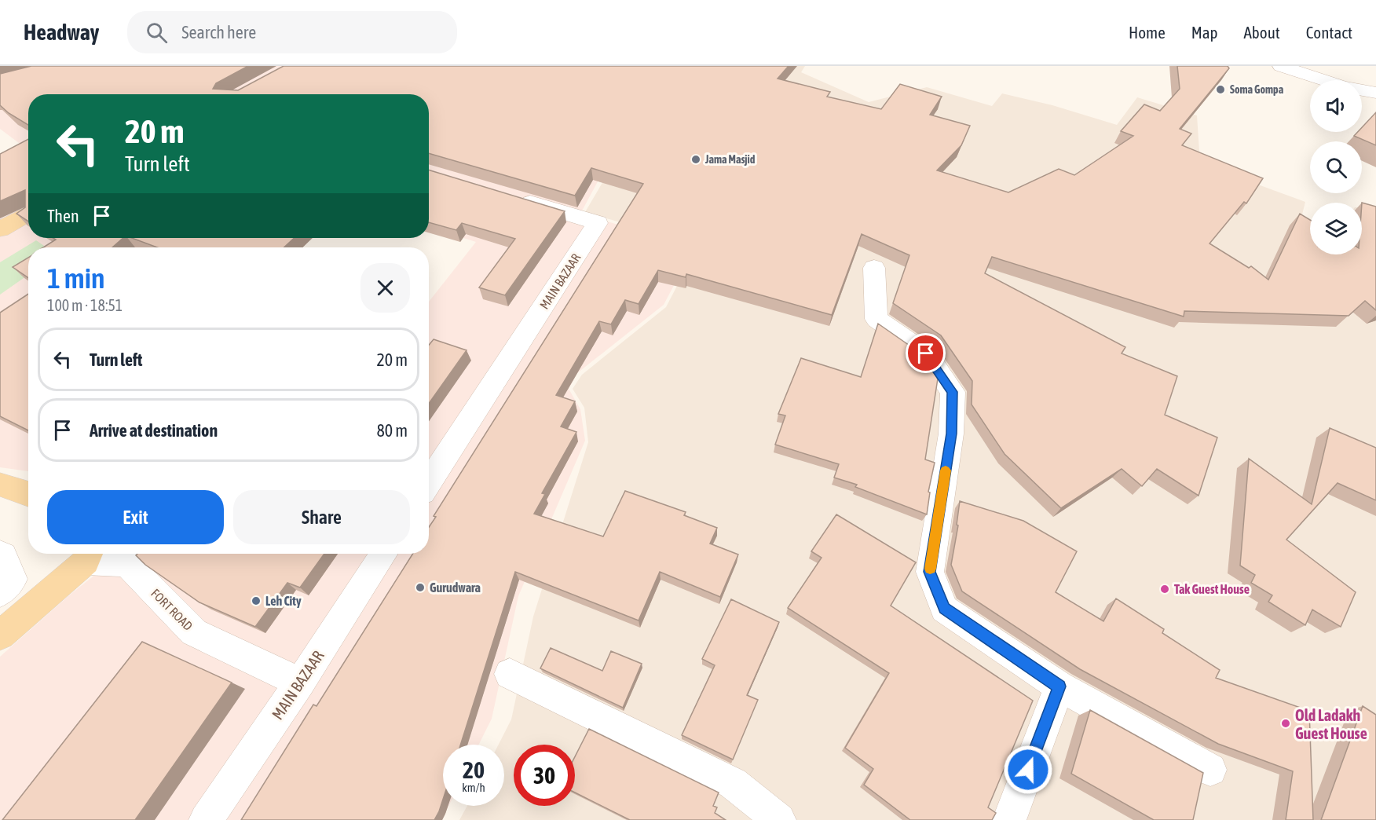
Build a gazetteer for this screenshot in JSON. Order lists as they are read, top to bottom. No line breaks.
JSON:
{"streets":{"street":["MAIN BAZAAR","FORT ROAD"]},"crossings":[["MAIN BAZAAR","FORT ROAD"]],"places":["Soma Gompa","Jama Masjid","Gurudwara","Tak Guest House","Leh City","Old Ladakh Guest House"],"page":{"header":"Headway","search":"Search here","nav":["Home","Map","About","Contact"],"turn":["20 m","Turn left"],"then":"Then","heading":["1 min","100 m · 18:51"],"list":[{"name":"Turn left","value":"20 m"},{"name":"Arrive at destination","value":"80 m"}],"buttons":["Exit","Share"],"speed":"20 km/h","limit":"30"}}
